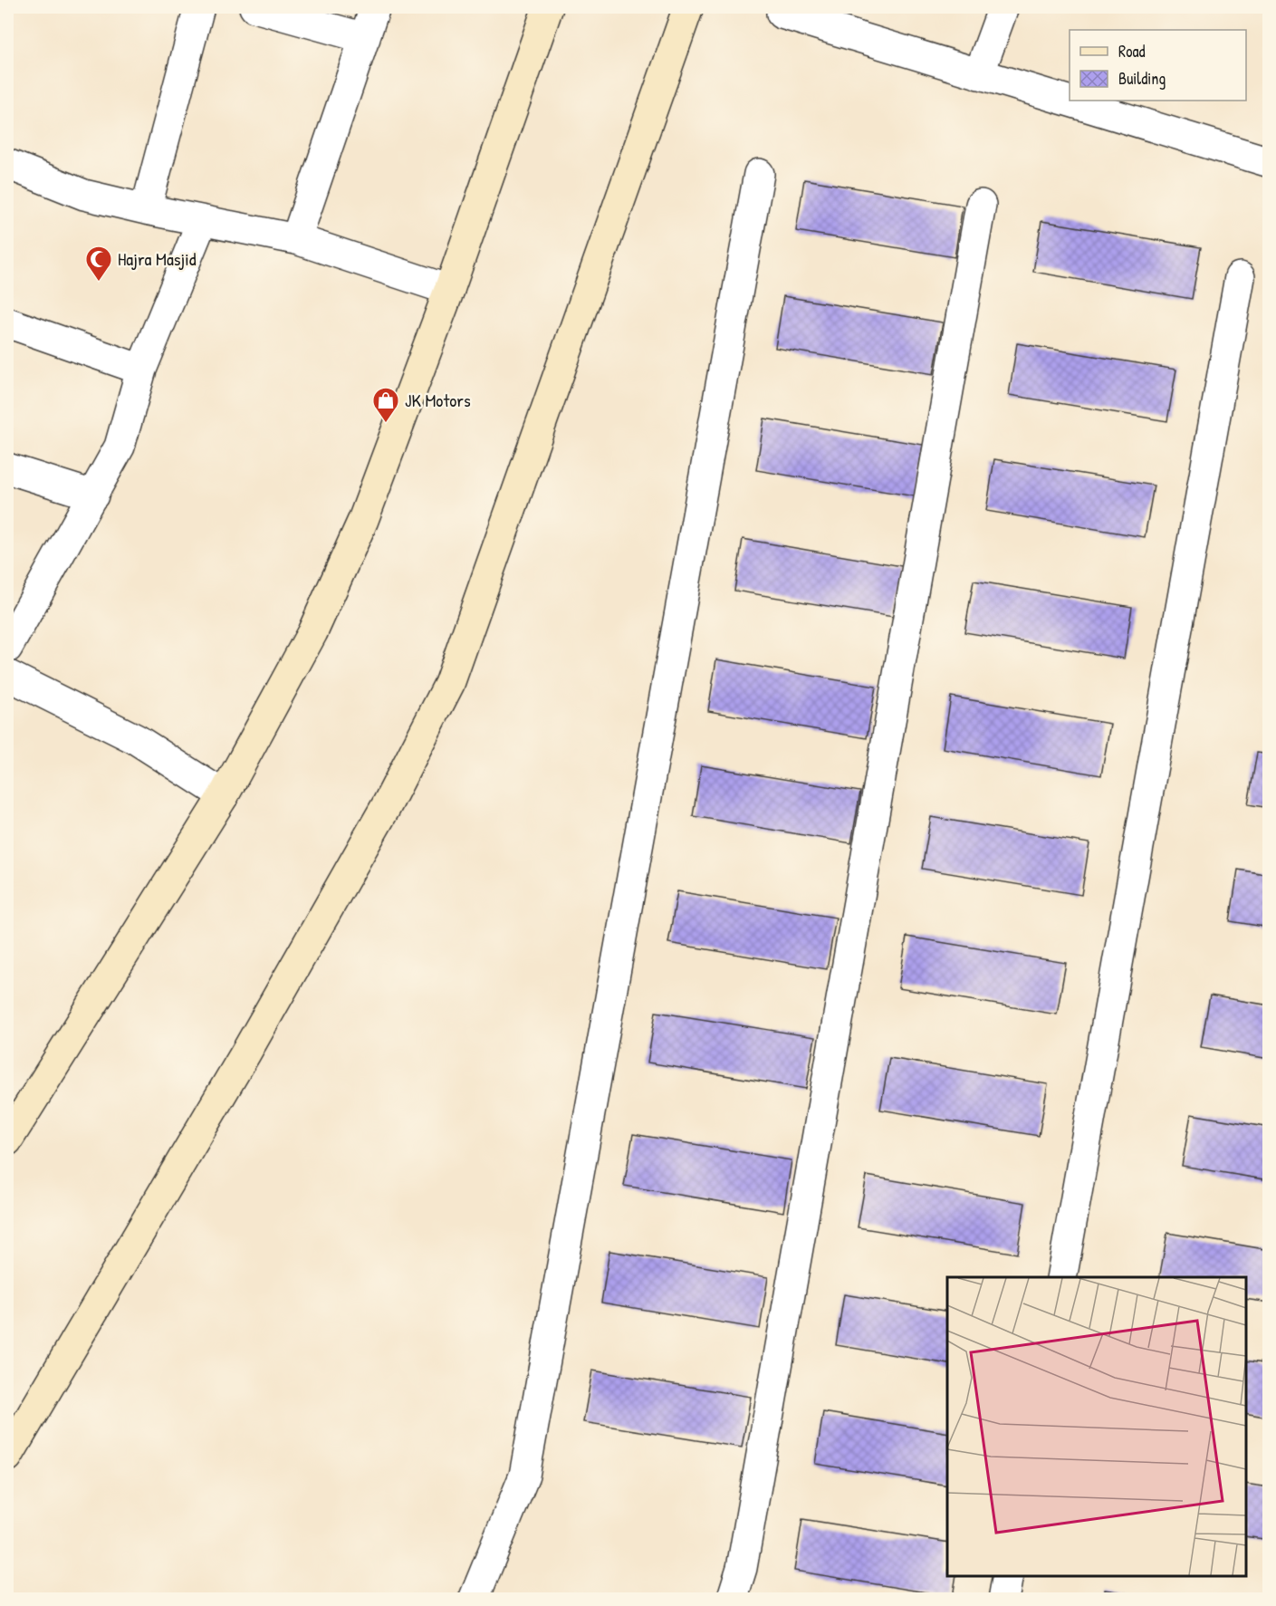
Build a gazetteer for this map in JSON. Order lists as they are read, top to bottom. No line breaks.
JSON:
{"places":{"mosque":["Hajra Masjid"],"shop":["JK Motors"]},"legend":["Road","Building"]}
